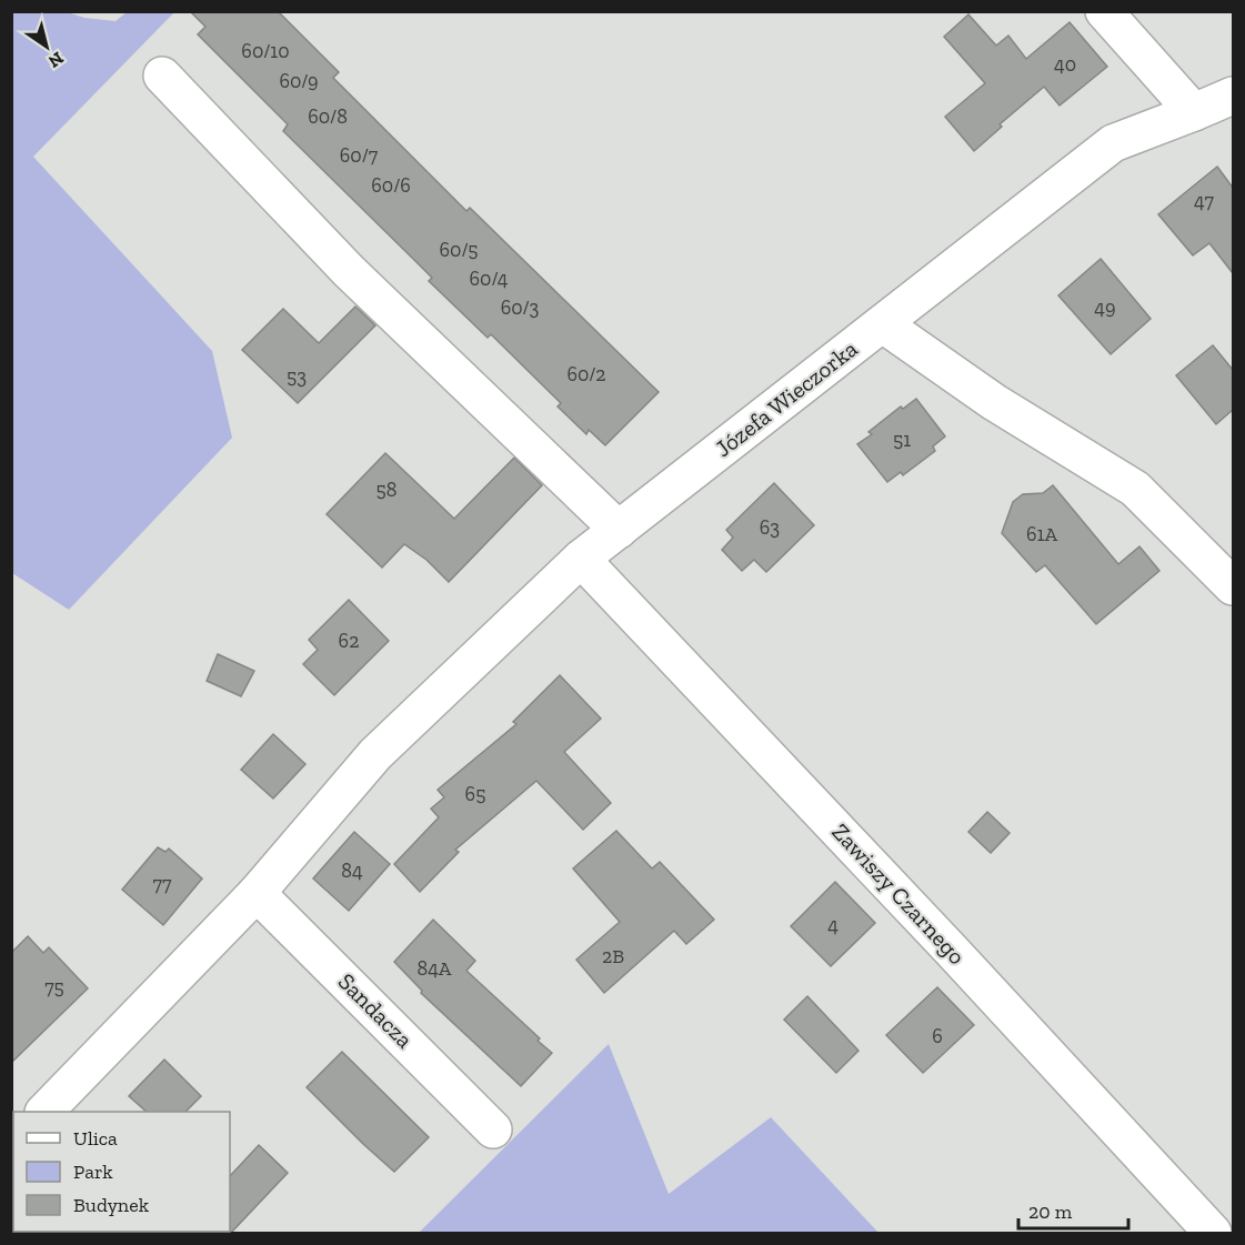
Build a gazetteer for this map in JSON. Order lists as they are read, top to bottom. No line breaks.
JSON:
{"streets":{"street":["Józefa Wieczorka","Zawiszy Czarnego","Sandacza"]},"crossings":[["Józefa Wieczorka","Zawiszy Czarnego"],["Józefa Wieczorka","Sandacza"]],"house_numbers":["60/10","40","60/9","60/8","60/7","60/6","47","60/5","60/4","60/3","49","60/2","53","51","58","63","61A","62","65","84","77","4","2B","84A","75","6"],"legend":["Ulica","Park","Budynek"],"scale_bar":"20 m","north":"bottom right"}
